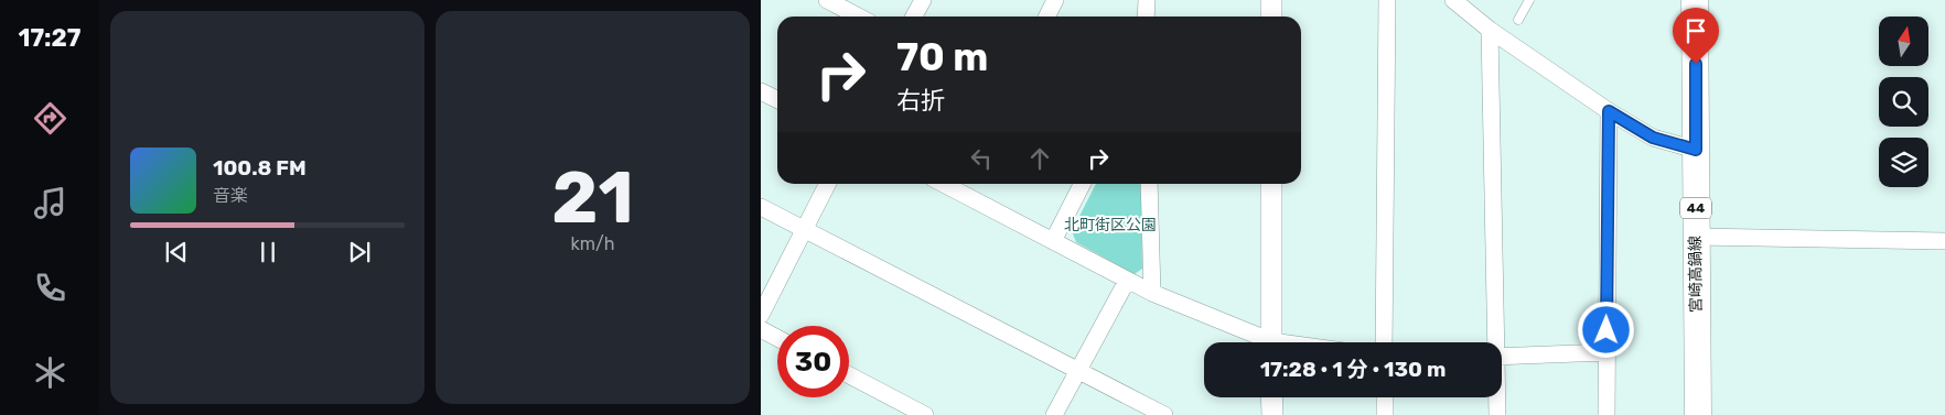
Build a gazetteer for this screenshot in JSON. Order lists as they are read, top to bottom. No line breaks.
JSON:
{"streets":{"main road":["44","宮崎高鍋線"]},"parks":["北町街区公園"],"north":"top","page":{"tabs":"17:27","tile":["21","km/h"],"turn":["70 m","右折"],"song":["100.8 FM","音楽"],"limit":"30","trip":"17:28 · 1 分 · 130 m"}}
